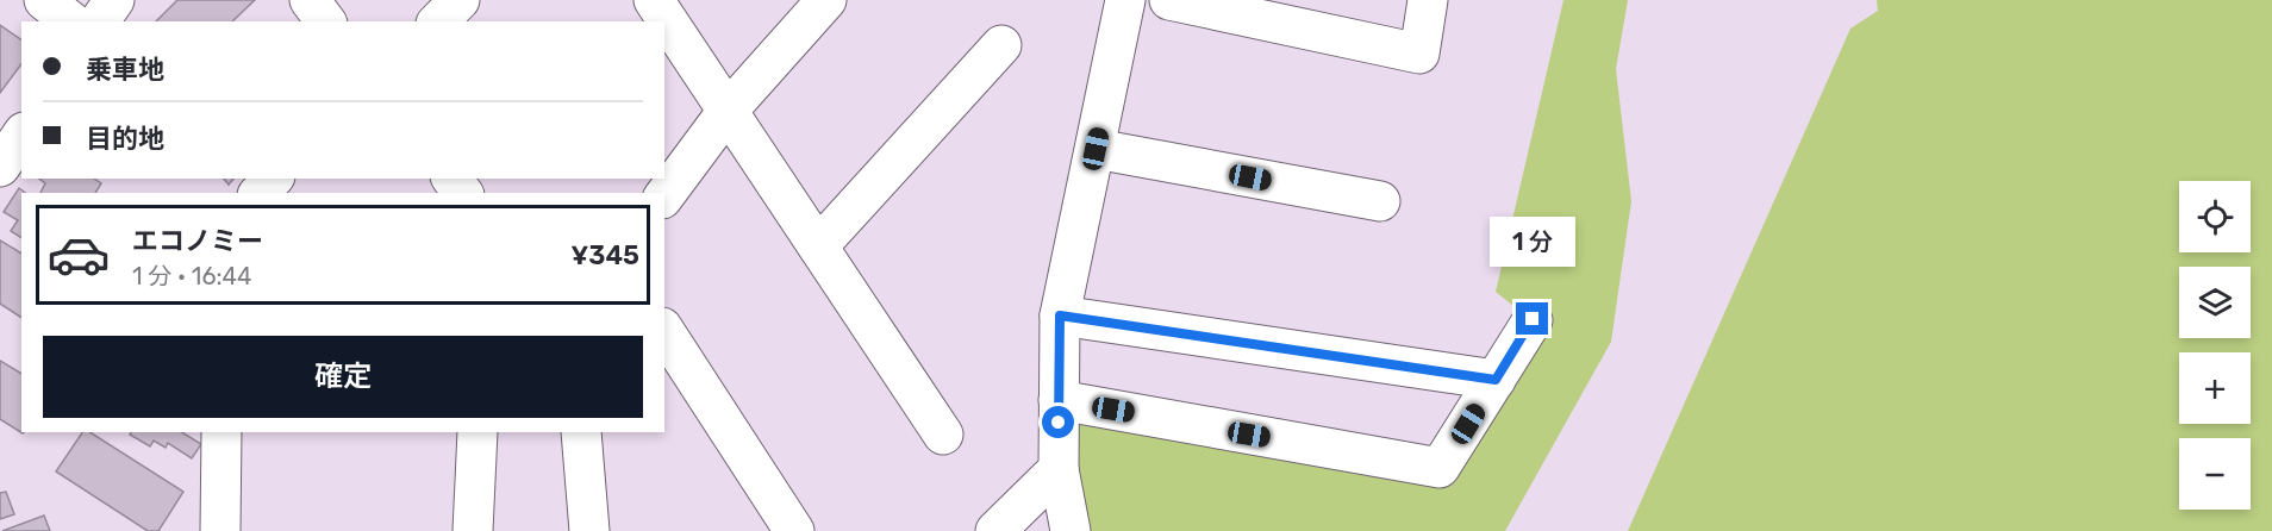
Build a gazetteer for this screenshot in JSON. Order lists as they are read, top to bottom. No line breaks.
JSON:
{"page":{"banner":["乗車地","目的地"],"map_buttons":["+","−"],"list":[{"name":"エコノミー","note":"1 分 · 16:44","value":"¥345"}],"bubble":"1 分","buttons":"確定"}}
